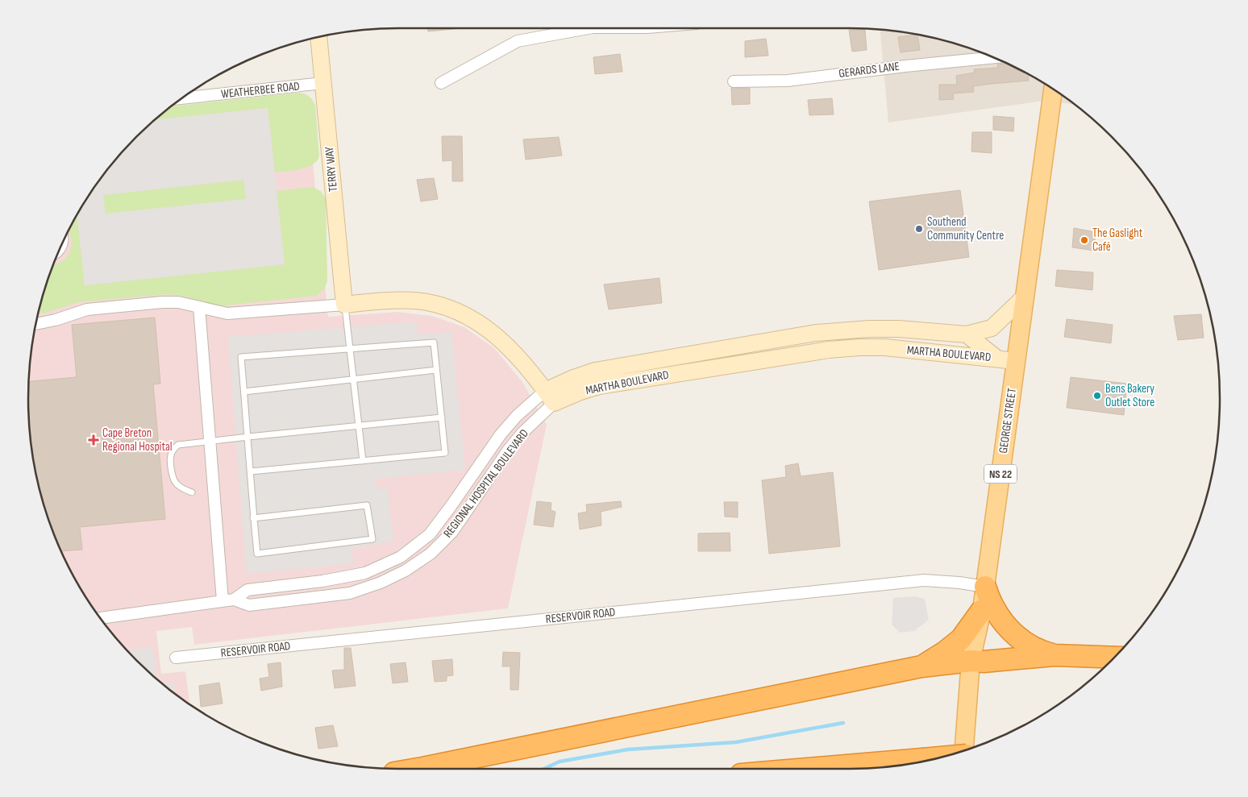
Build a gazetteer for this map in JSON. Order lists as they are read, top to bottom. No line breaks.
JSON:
{"streets":{"main road":["GEORGE STREET","NS 22"],"street":["GERARDS LANE","WEATHERBEE ROAD","TERRY WAY","MARTHA BOULEVARD","REGIONAL HOSPITAL BOULEVARD","RESERVOIR ROAD"]},"crossings":[["WEATHERBEE ROAD","TERRY WAY"],["MARTHA BOULEVARD","REGIONAL HOSPITAL BOULEVARD"],["GEORGE STREET","RESERVOIR ROAD"]],"places":{"other":["Southend Community Centre","The Gaslight Café","Bens Bakery Outlet Store"],"health":["Cape Breton Regional Hospital"]}}
